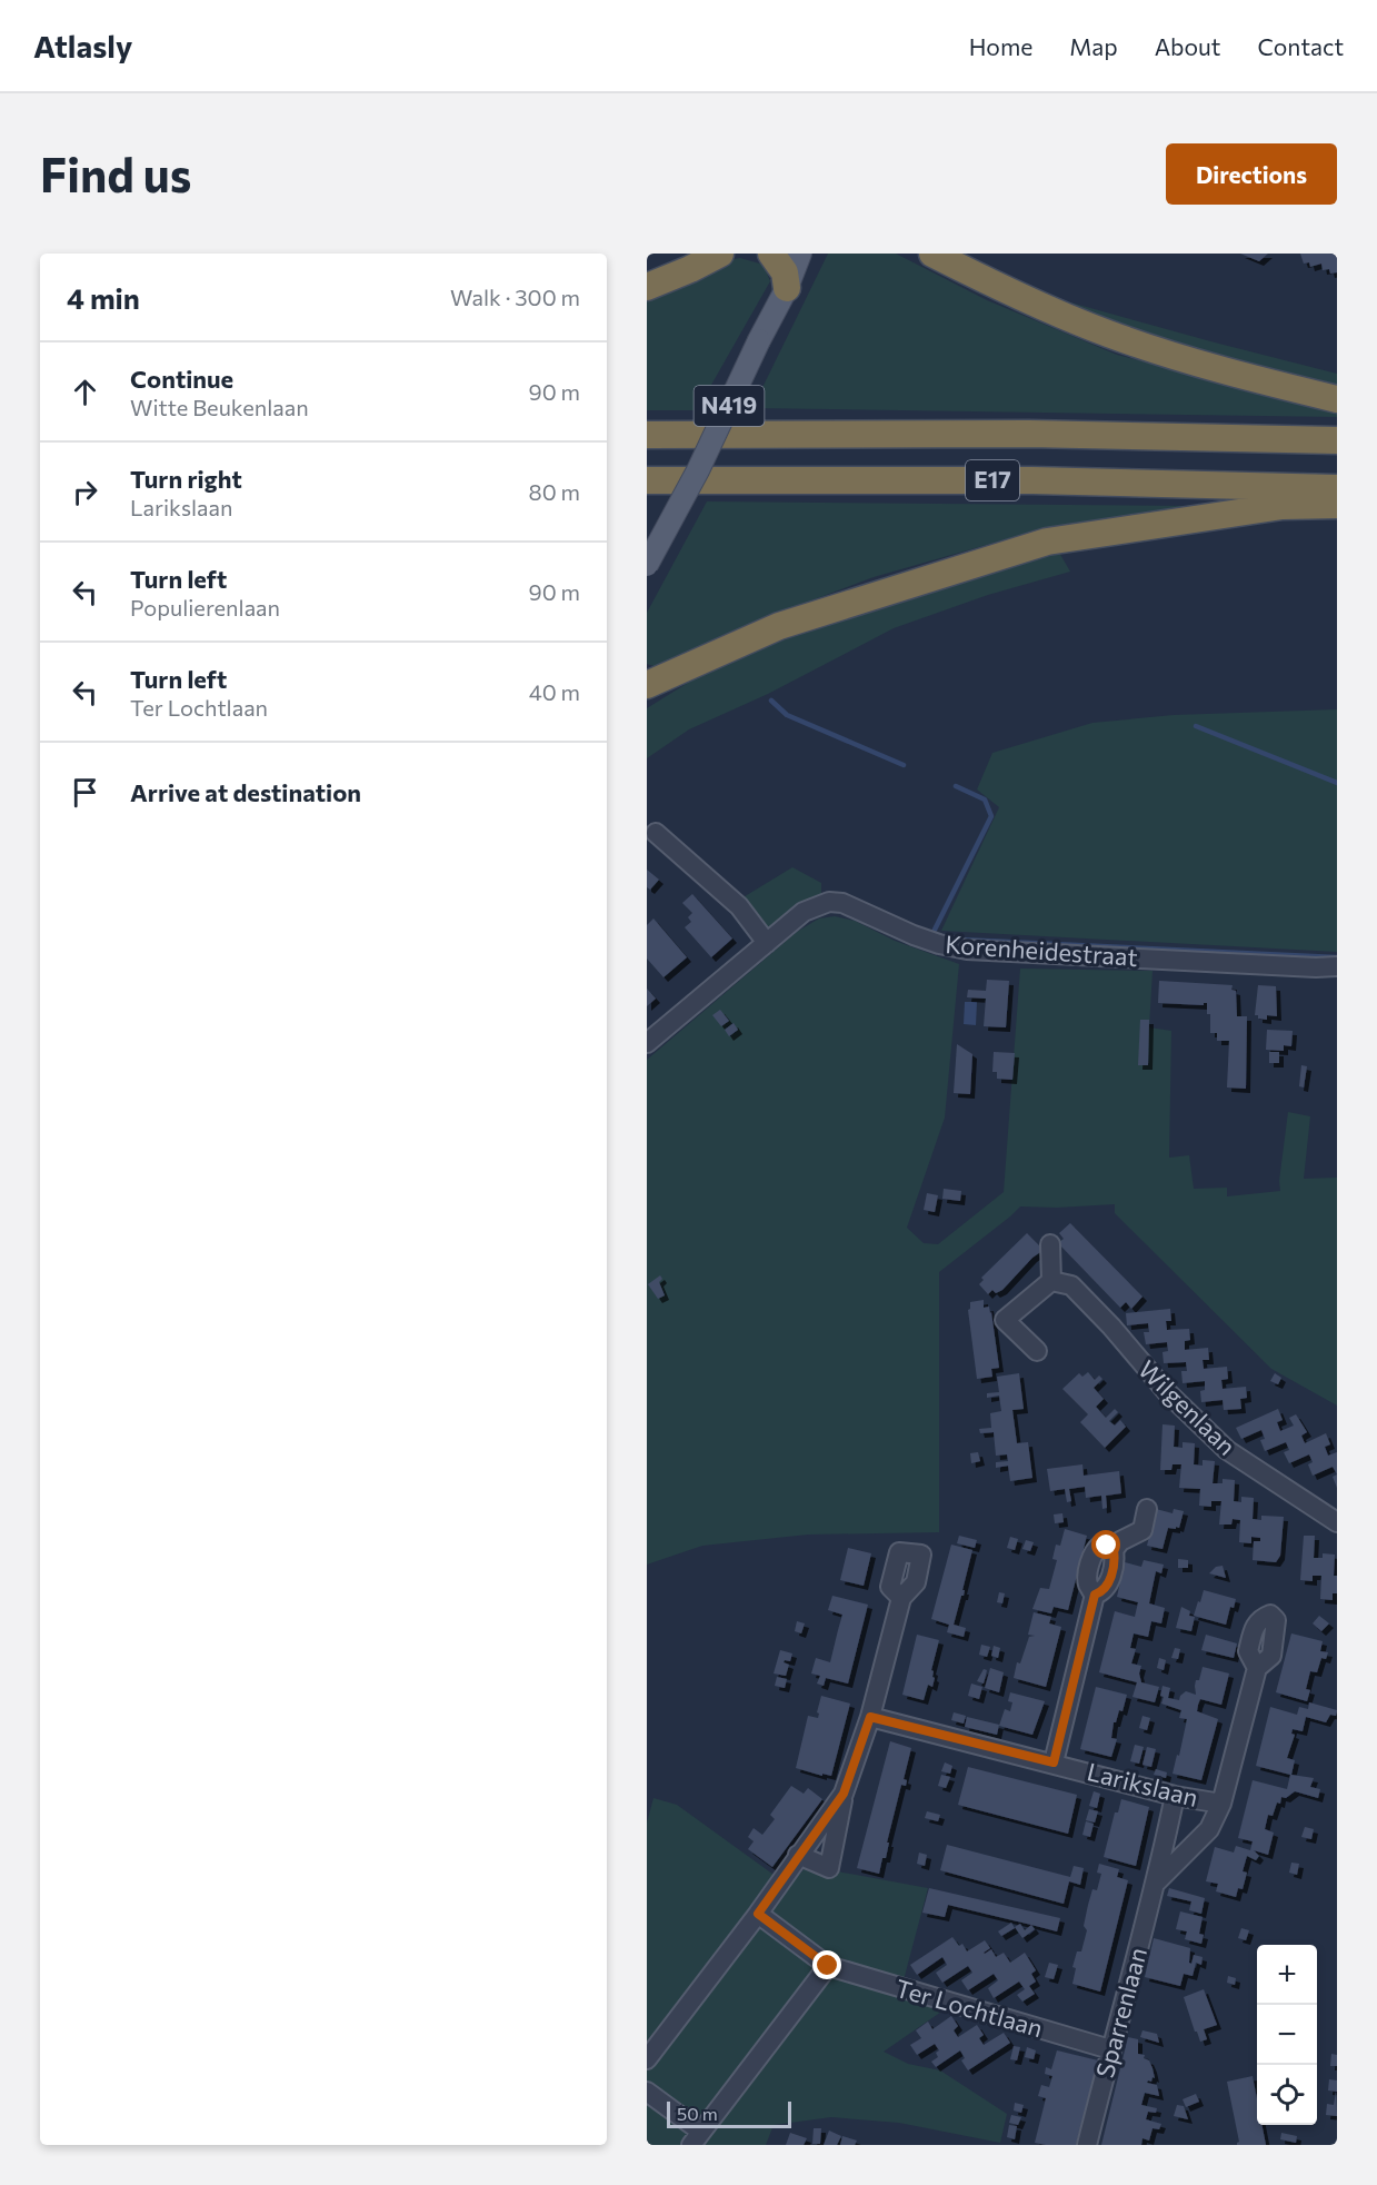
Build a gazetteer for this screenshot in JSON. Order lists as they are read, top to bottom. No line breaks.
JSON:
{"streets":{"highway":["E17"],"main road":["N419"],"street":["Korenheidestraat","Wilgenlaan","Larikslaan","Ter Lochtlaan","Sparrenlaan"]},"crossings":[["Larikslaan","Sparrenlaan"],["Ter Lochtlaan","Sparrenlaan"]],"scale_bar":"50 m","page":{"header":"Atlasly","nav":["Home","Map","About","Contact"],"buttons":"Directions","title":"Find us","heading":["4 min","Walk · 300 m"],"list":[["Continue","Witte Beukenlaan","90 m"],["Turn right","Larikslaan","80 m"],["Turn left","Populierenlaan","90 m"],["Turn left","Ter Lochtlaan","40 m"],"Arrive at destination"],"map_buttons":["+","−"],"scale":"50 m"}}
